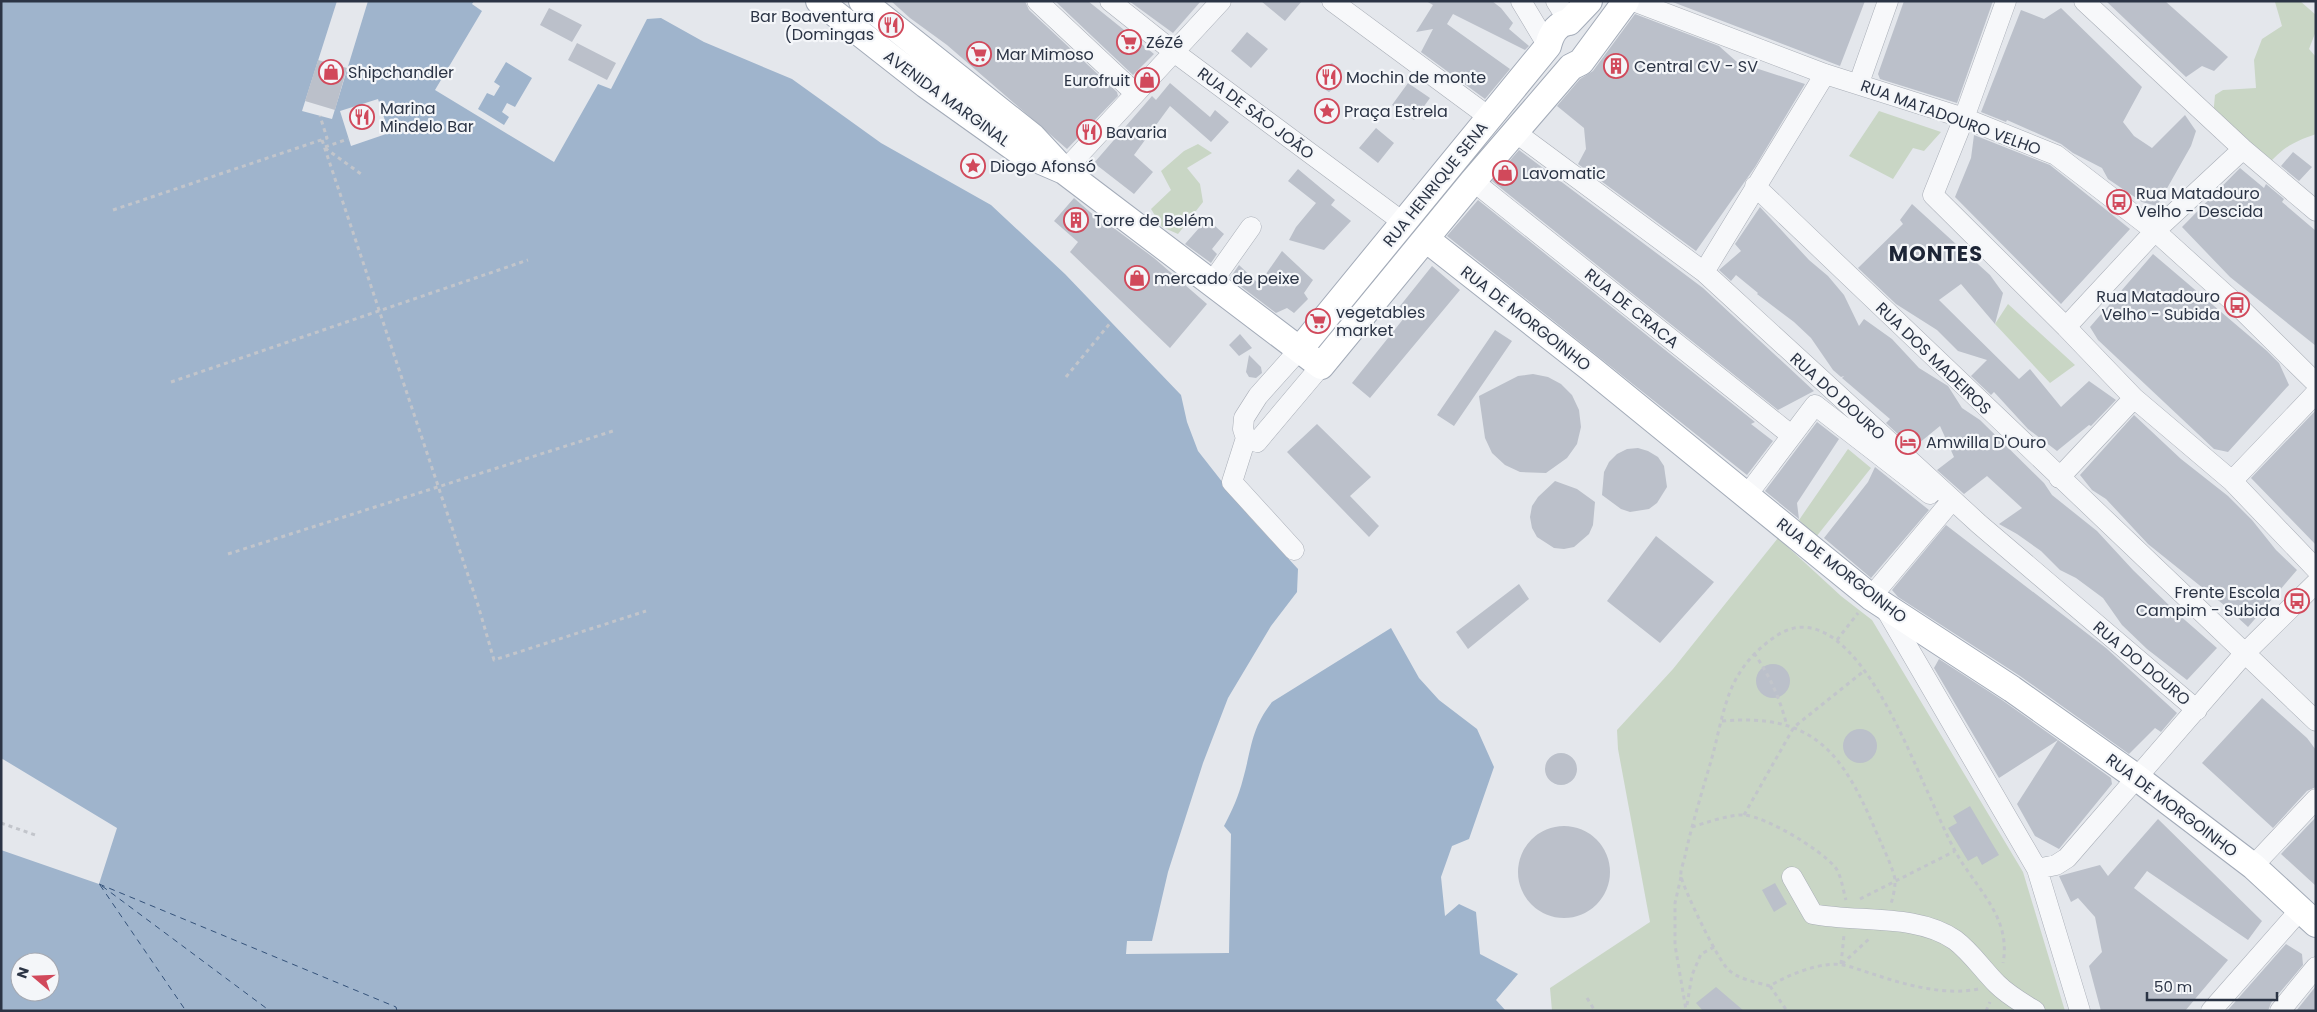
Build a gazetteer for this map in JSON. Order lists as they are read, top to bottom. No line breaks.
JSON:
{"streets":{"main road":["AVENIDA MARGINAL","RUA HENRIQUE SENA","RUA DE MORGOINHO"],"street":["RUA DE SÃO JOÃO","RUA MATADOURO VELHO","RUA DE CRACA","RUA DOS MADEIROS","RUA DO DOURO"]},"crossings":[["AVENIDA MARGINAL","RUA HENRIQUE SENA"],["RUA DE SÃO JOÃO","RUA HENRIQUE SENA"],["RUA HENRIQUE SENA","RUA DE CRACA"],["RUA HENRIQUE SENA","RUA DE MORGOINHO"],["RUA HENRIQUE SENA","RUA DO DOURO"]],"districts":["MONTES"],"places":{"restaurant":["Bar Boaventura (Domingas","Mochin de monte","Marina Mindelo Bar","Bavaria"],"supermarket":["ZéZé","Mar Mimoso","vegetables market"],"building":["Central CV - SV","Torre de Belém"],"shop":["Shipchandler","Eurofruit","Lavomatic","mercado de peixe"],"place":["Praça Estrela","Diogo Afonsó"],"bus stop":["Rua Matadouro Velho - Descida","Rua Matadouro Velho - Subida","Frente Escola Campim - Subida"],"hotel":["Amwilla D'Ouro"]},"scale_bar":"50 m","north":"left"}
